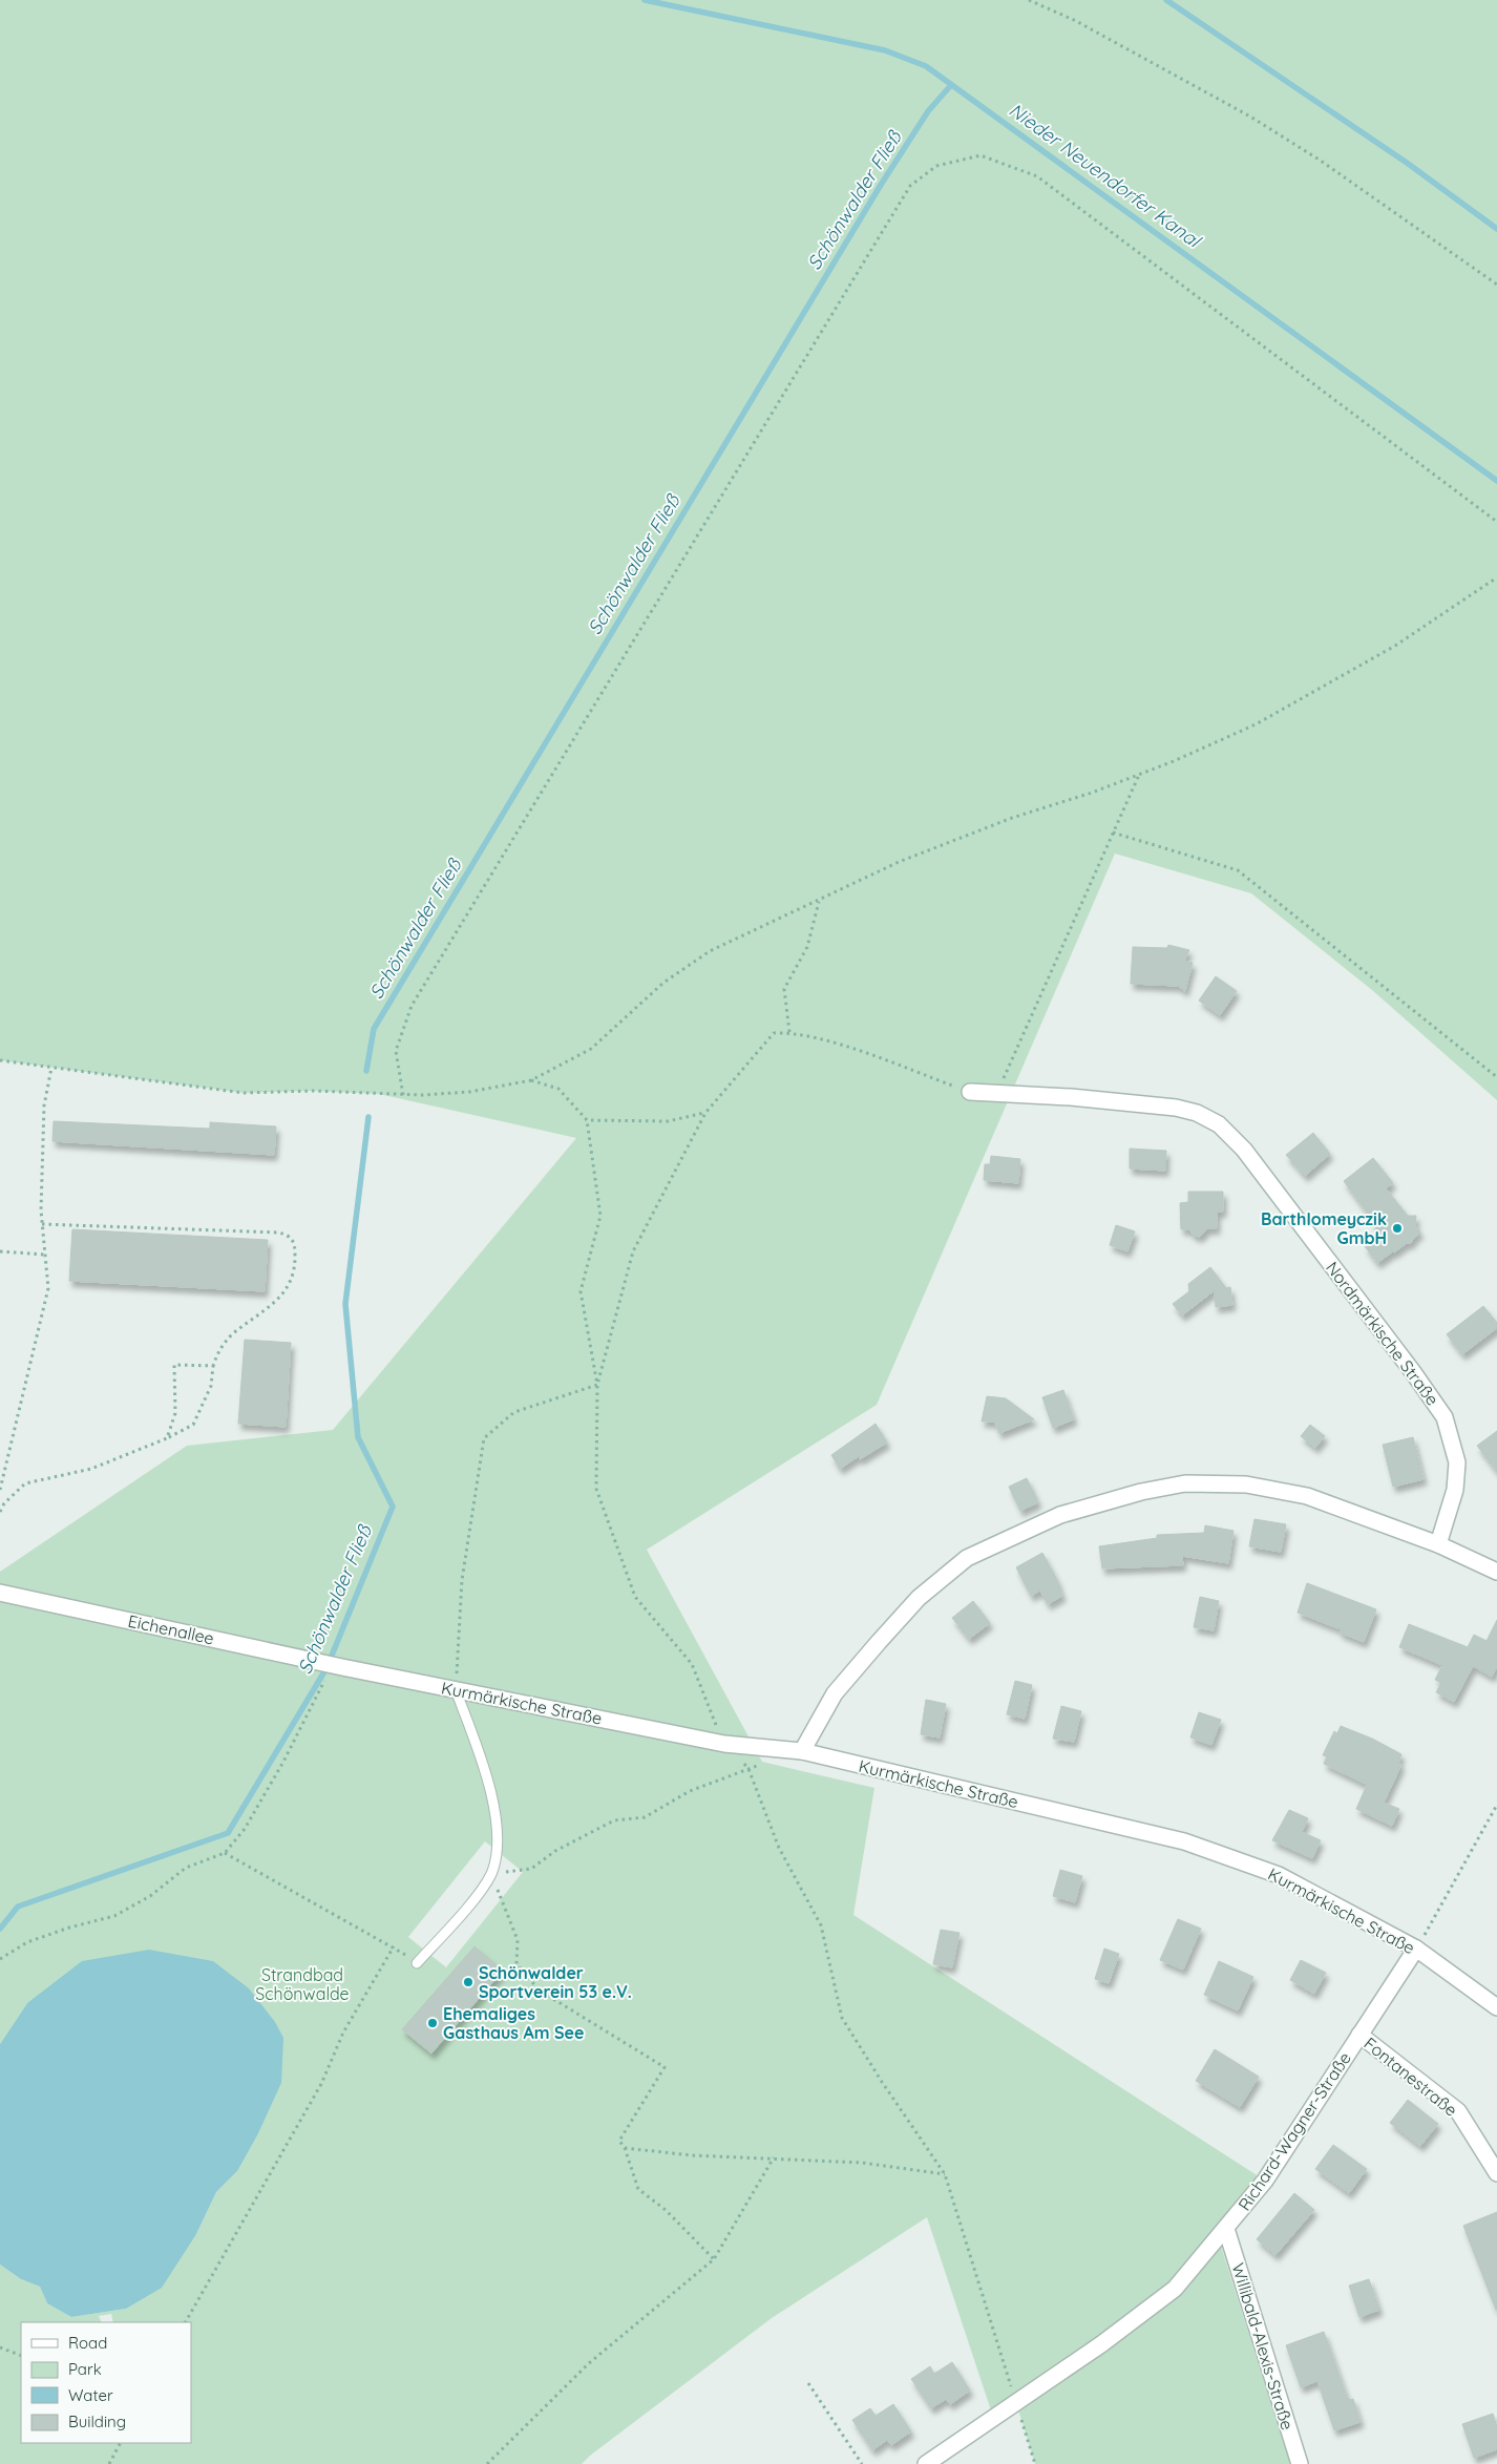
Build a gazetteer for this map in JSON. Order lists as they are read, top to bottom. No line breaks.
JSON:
{"streets":{"street":["Nordmärkische Straße","Eichenallee","Kurmärkische Straße","Fontanestraße","Richard-Wagner-Straße","Willibald-Alexis-Straße"]},"crossings":[["Eichenallee","Kurmärkische Straße"],["Kurmärkische Straße","Richard-Wagner-Straße"],["Fontanestraße","Richard-Wagner-Straße"],["Richard-Wagner-Straße","Willibald-Alexis-Straße"]],"water":["Nieder Neuendorfer Kanal","Schönwalder Fließ"],"parks":["Strandbad Schönwalde"],"places":["Barthlomeyczik GmbH","Schönwalder Sportverein 53 e.V.","Ehemaliges Gasthaus Am See"],"legend":["Road","Park","Water","Building"]}
